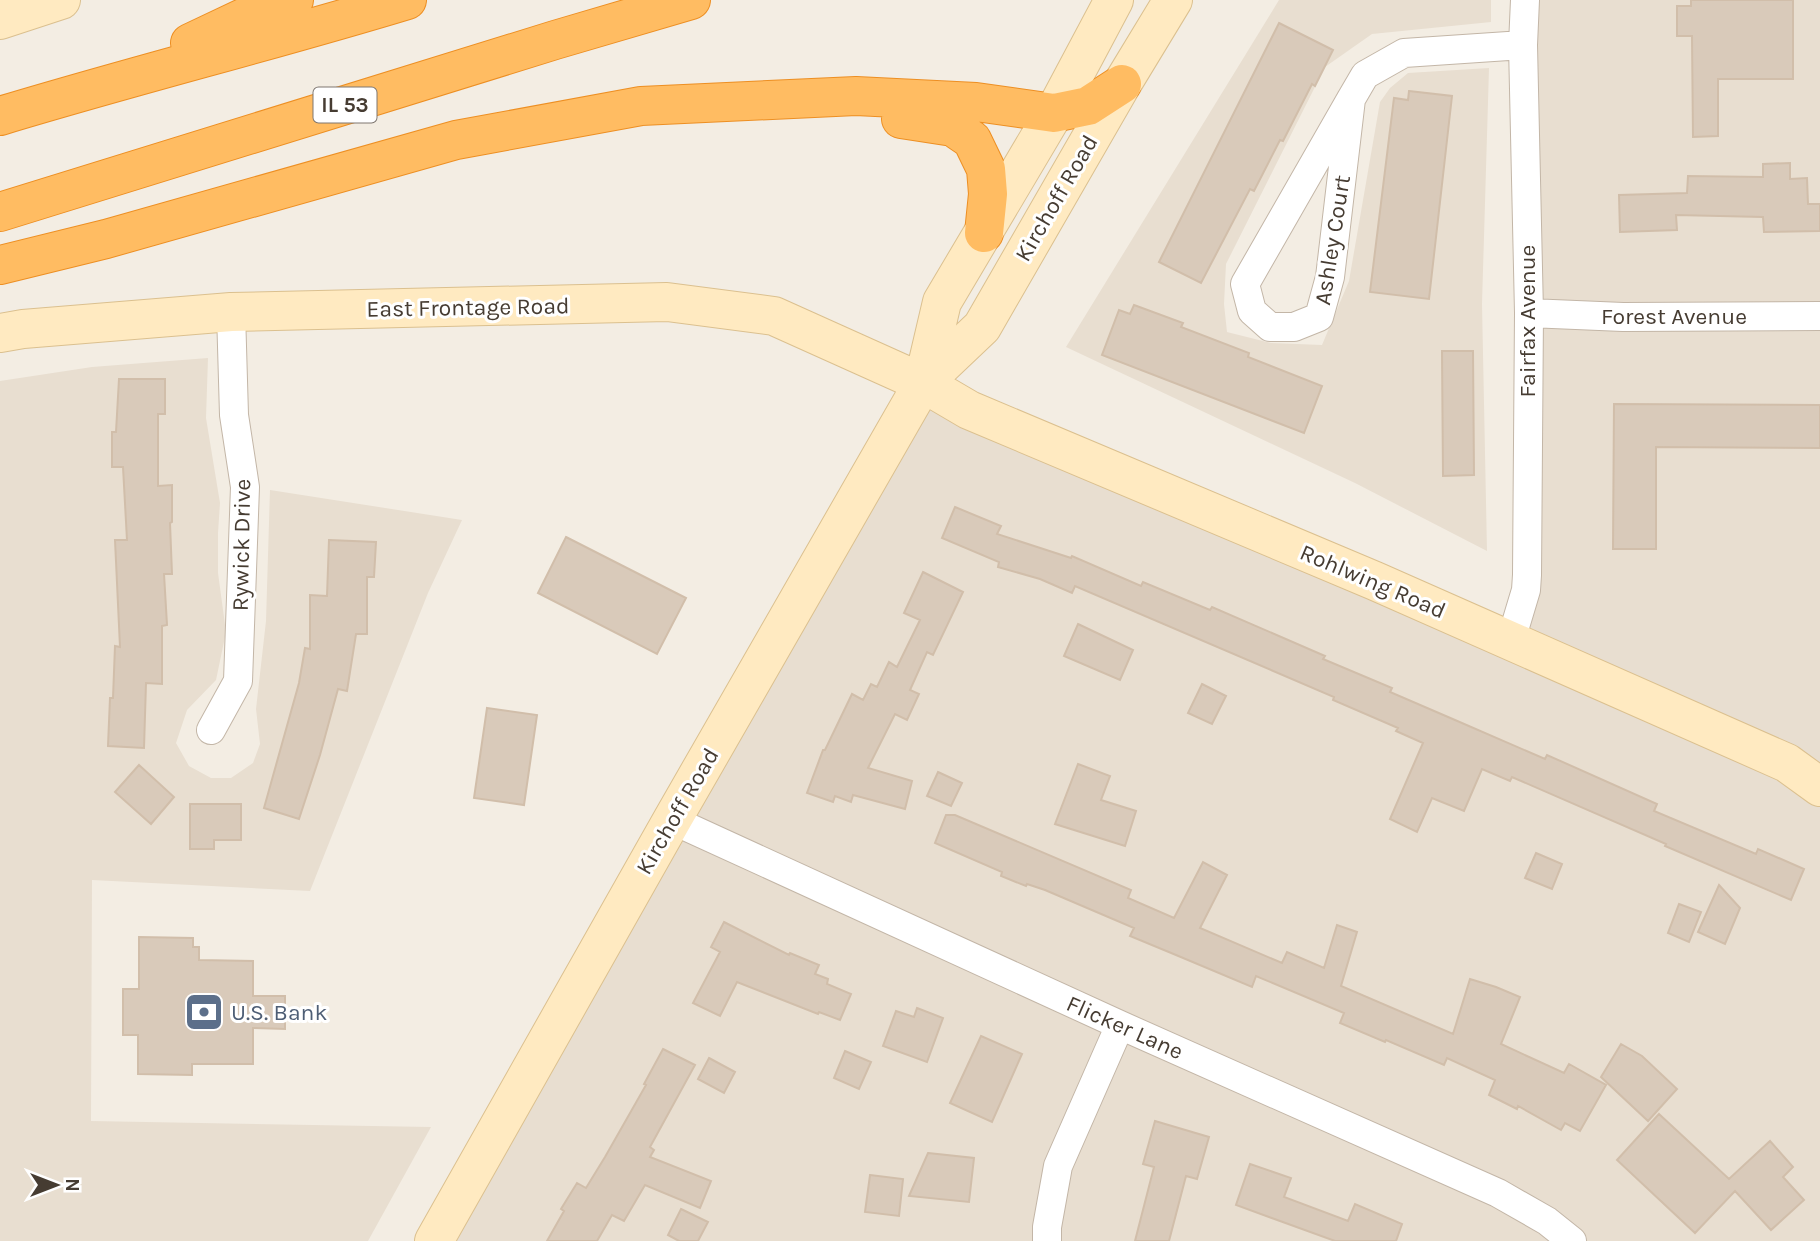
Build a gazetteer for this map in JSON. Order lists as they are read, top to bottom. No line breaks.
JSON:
{"streets":{"highway":["IL 53"],"street":["Kirchoff Road","Ashley Court","East Frontage Road","Forest Avenue","Fairfax Avenue","Rywick Drive","Rohlwing Road","Flicker Lane"]},"crossings":[["Kirchoff Road","East Frontage Road"],["Kirchoff Road","Rohlwing Road"],["Kirchoff Road","Flicker Lane"],["Ashley Court","Fairfax Avenue"],["East Frontage Road","Rywick Drive"],["East Frontage Road","Rohlwing Road"],["Forest Avenue","Fairfax Avenue"],["Fairfax Avenue","Rohlwing Road"]],"places":{"bank":["U.S. Bank"]},"north":"right"}
